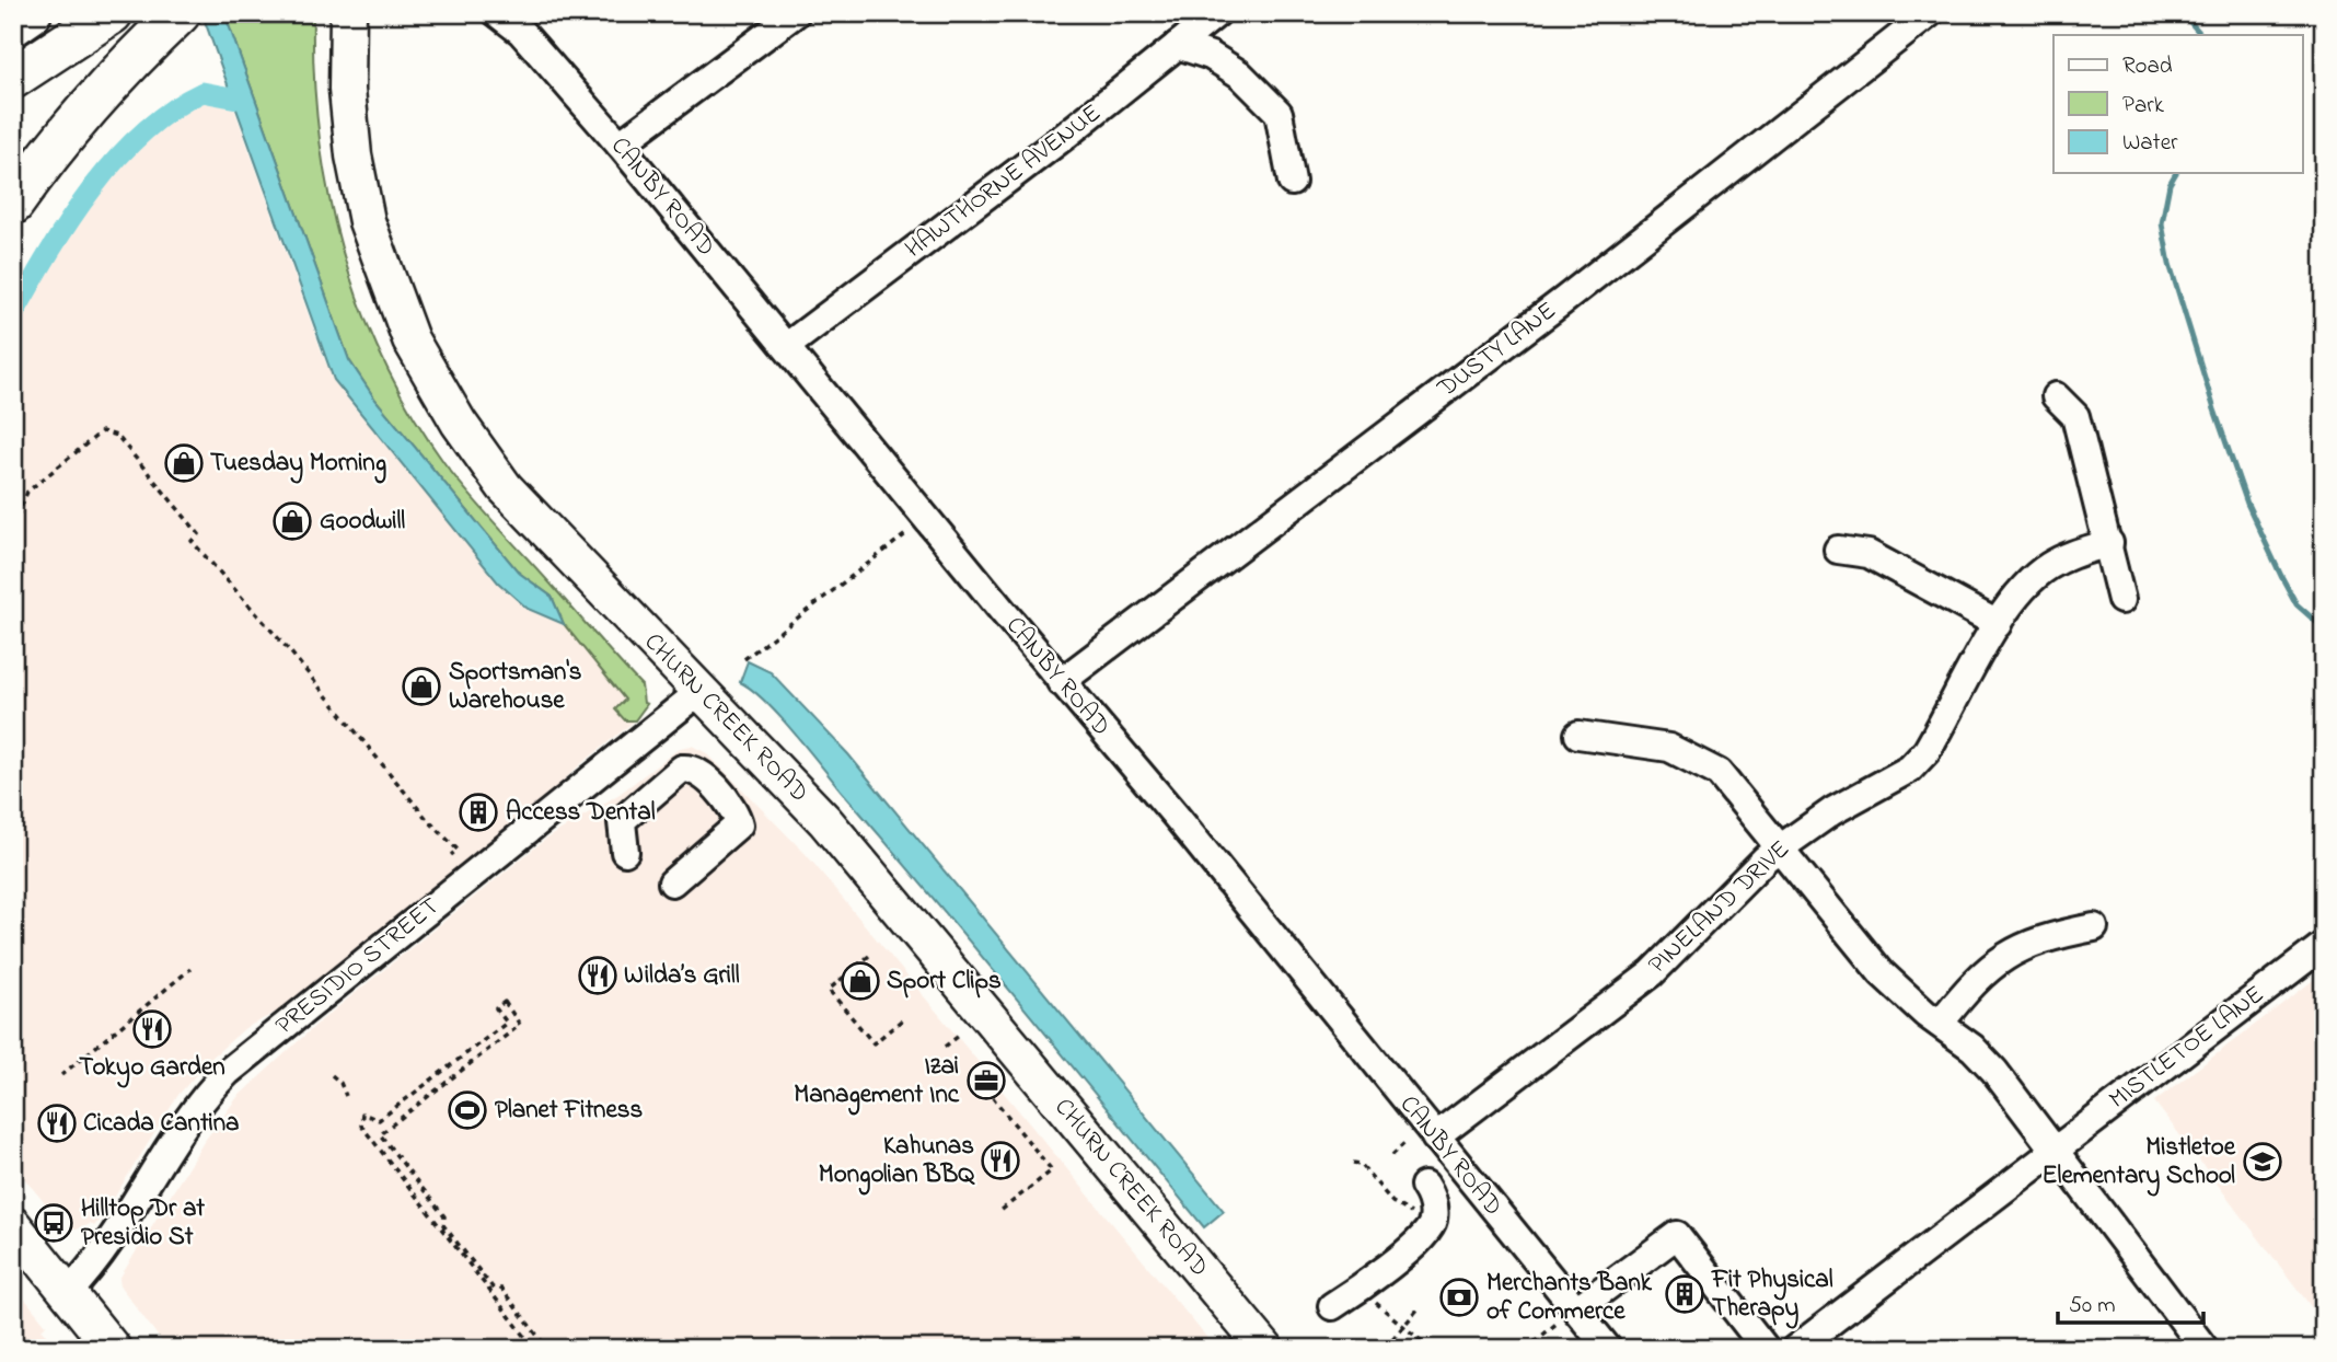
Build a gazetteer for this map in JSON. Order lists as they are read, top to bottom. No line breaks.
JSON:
{"streets":{"main road":["CHURN CREEK ROAD"],"street":["HAWTHORNE AVENUE","CANBY ROAD","DUSTY LANE","PINELAND DRIVE","PRESIDIO STREET","MISTLETOE LANE"]},"crossings":[["HAWTHORNE AVENUE","CANBY ROAD"],["CANBY ROAD","DUSTY LANE"],["CANBY ROAD","PINELAND DRIVE"],["CHURN CREEK ROAD","PRESIDIO STREET"]],"places":{"shop":["Tuesday Morning","Goodwill","Sportsman's Warehouse","Sport Clips"],"building":["Access Dental","Fit Physical Therapy"],"restaurant":["Wilda’s Grill","Tokyo Garden","Cicada Cantina","Kahunas Mongolian BBQ"],"office":["Izai Management Inc"],"sports":["Planet Fitness"],"school or university":["Mistletoe Elementary School"],"bus stop":["Hilltop Dr at Presidio St"],"bank":["Merchants Bank of Commerce"]},"legend":["Road","Park","Water"],"scale_bar":"50 m"}
